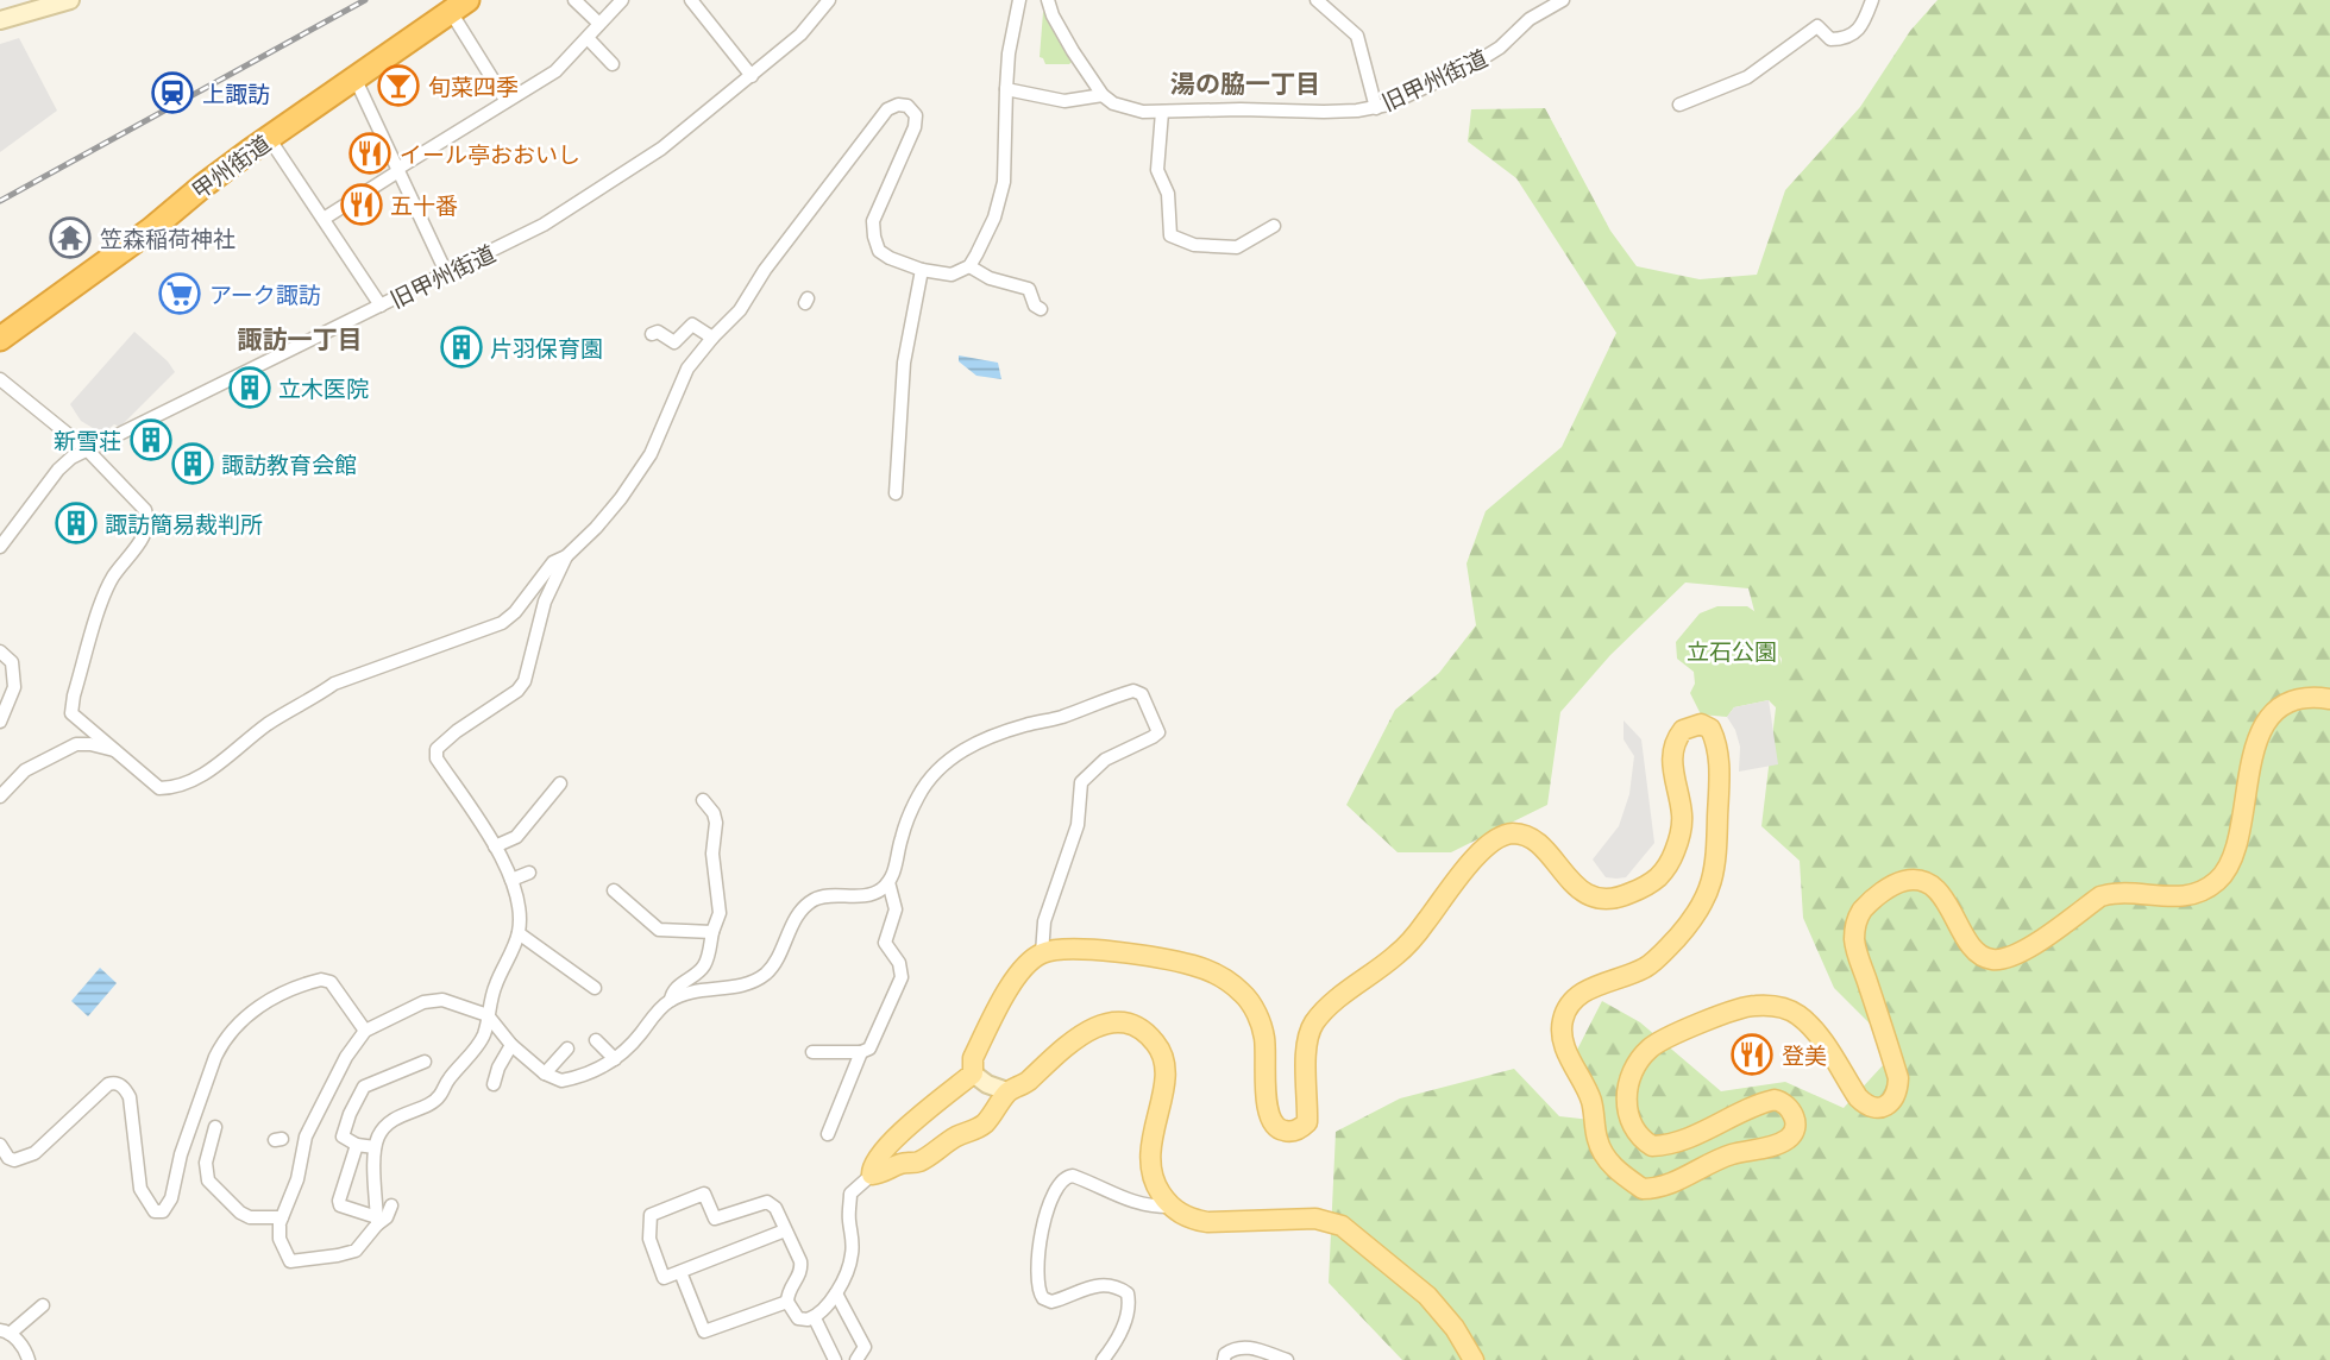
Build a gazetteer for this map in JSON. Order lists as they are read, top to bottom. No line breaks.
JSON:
{"streets":{"highway":["甲州街道"],"street":["旧甲州街道"]},"districts":["湯の脇一丁目","諏訪一丁目"],"parks":["立石公園"],"places":{"bar":["旬菜四季"],"station":["上諏訪"],"restaurant":["イール亭おおいし","五十番","登美"],"temple":["笠森稲荷神社"],"supermarket":["アーク諏訪"],"building":["片羽保育園","立木医院","新雪荘","諏訪教育会館","諏訪簡易裁判所"]}}
